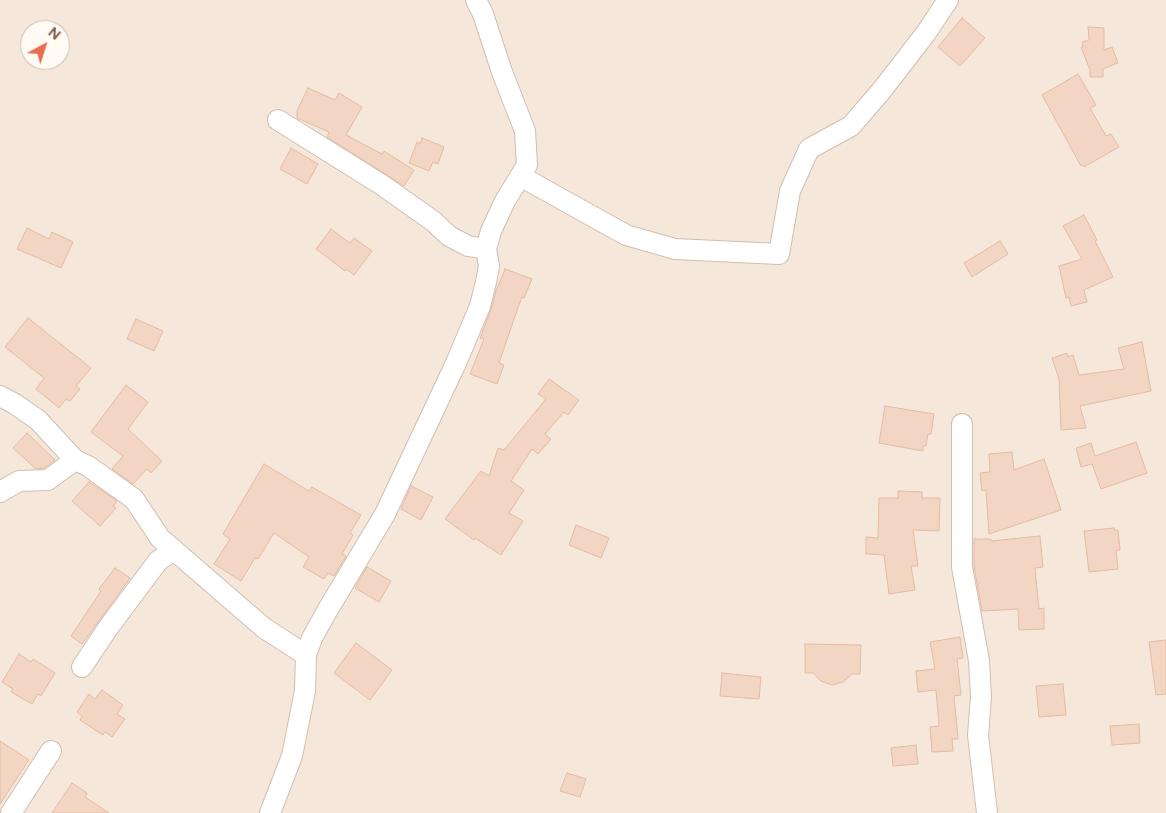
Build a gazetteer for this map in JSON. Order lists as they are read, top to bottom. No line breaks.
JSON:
{"north":"top right"}
